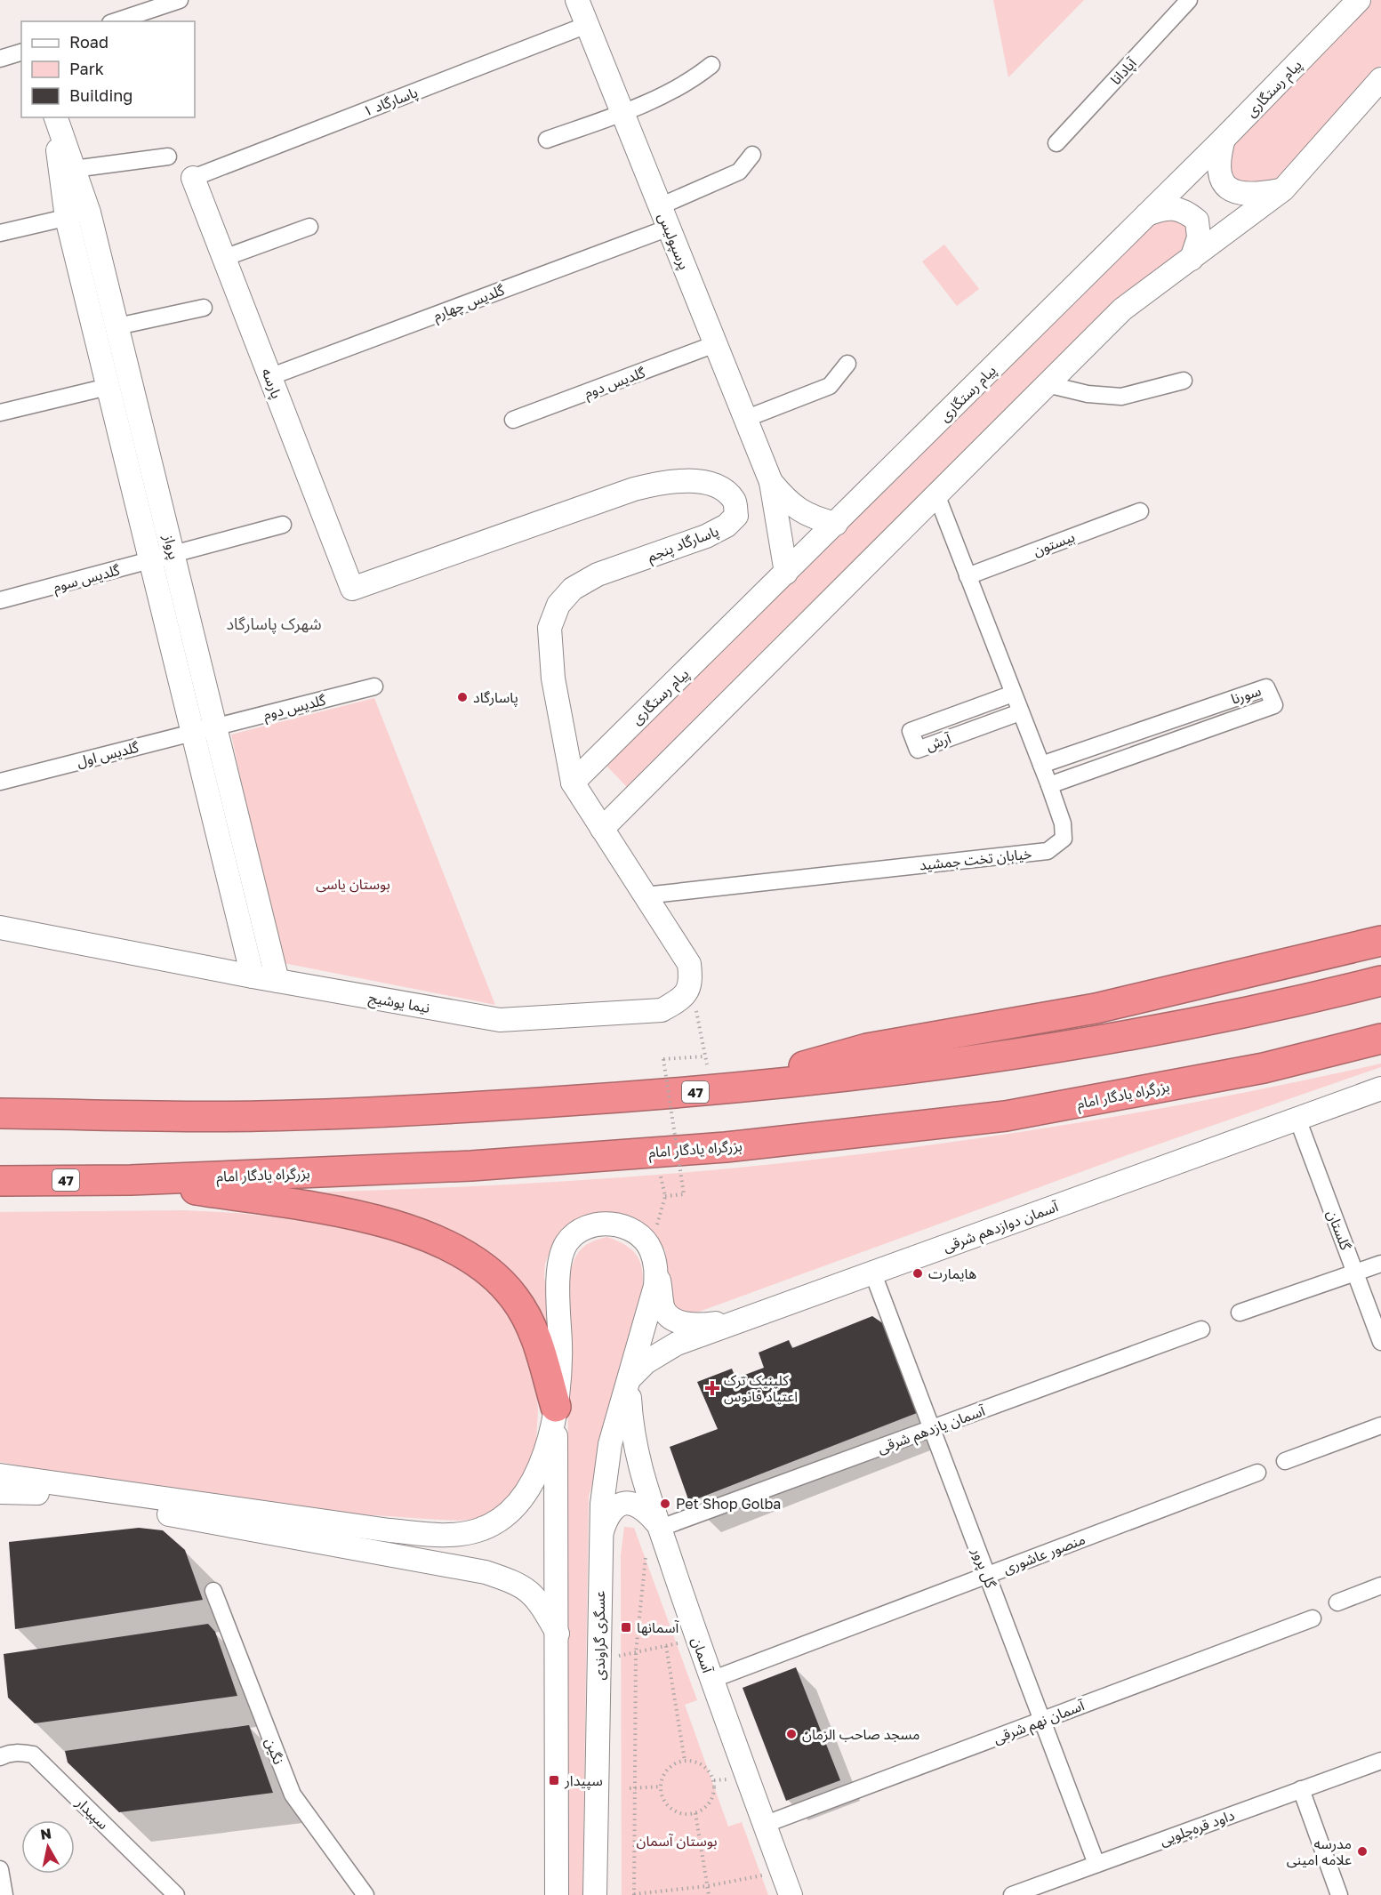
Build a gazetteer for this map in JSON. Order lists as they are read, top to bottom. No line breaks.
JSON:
{"streets":{"highway":["47","بزرگراه یادگار امام"],"street":["آپادانا","پیام رستگاری","پاسارگاد ۱","پرسپولیس","گلدیس چهارم","گلدیس دوم","پارسه","پاسارگاد پنجم","بیستون","پرواز","گلدیس سوم","سورنا","آرش","گلدیس اول","خیابان تخت جمشید","نیما یوشیج","آسمان دوازدهم شرقی","گلستان","آسمان یازدهم شرقی","منصور عاشوری","گل پرور","عسگری گراوندی","آسمان","آسمان نهم شرقی","نگین","سپیدار","داود قره‌چلویی"]},"crossings":[["پیام رستگاری","پرسپولیس"],["پیام رستگاری","پاسارگاد پنجم"],["پاسارگاد ۱","پرسپولیس"],["پاسارگاد ۱","پارسه"],["پرسپولیس","گلدیس چهارم"],["پرسپولیس","گلدیس دوم"],["گلدیس چهارم","پارسه"],["گلدیس دوم","پرواز"],["گلدیس دوم","گلدیس اول"],["پارسه","پاسارگاد پنجم"],["بیستون","خیابان تخت جمشید"],["پرواز","گلدیس سوم"],["پرواز","گلدیس اول"],["پرواز","نیما یوشیج"],["سورنا","خیابان تخت جمشید"],["آرش","خیابان تخت جمشید"],["آسمان دوازدهم شرقی","گلستان"],["آسمان دوازدهم شرقی","گل پرور"],["آسمان دوازدهم شرقی","عسگری گراوندی"],["آسمان دوازدهم شرقی","آسمان"],["آسمان یازدهم شرقی","گل پرور"],["آسمان یازدهم شرقی","آسمان"],["منصور عاشوری","گل پرور"],["منصور عاشوری","آسمان"],["گل پرور","آسمان نهم شرقی"],["گل پرور","داود قره‌چلویی"],["عسگری گراوندی","آسمان"],["آسمان","آسمان نهم شرقی"]],"districts":["شهرک پاسارگاد"],"parks":["بوستان یاسی","بوستان آسمان"],"places":{"other":["پاسارگاد","هایمارت","Pet Shop Golba","مسجد صاحب الزمان","مدرسه علامه امینی"],"health":["کلینیک ترک اعتیاد فانوس"],"transit":["آسمانها","سپیدار"]},"legend":["Road","Park","Building"],"north":"top"}
